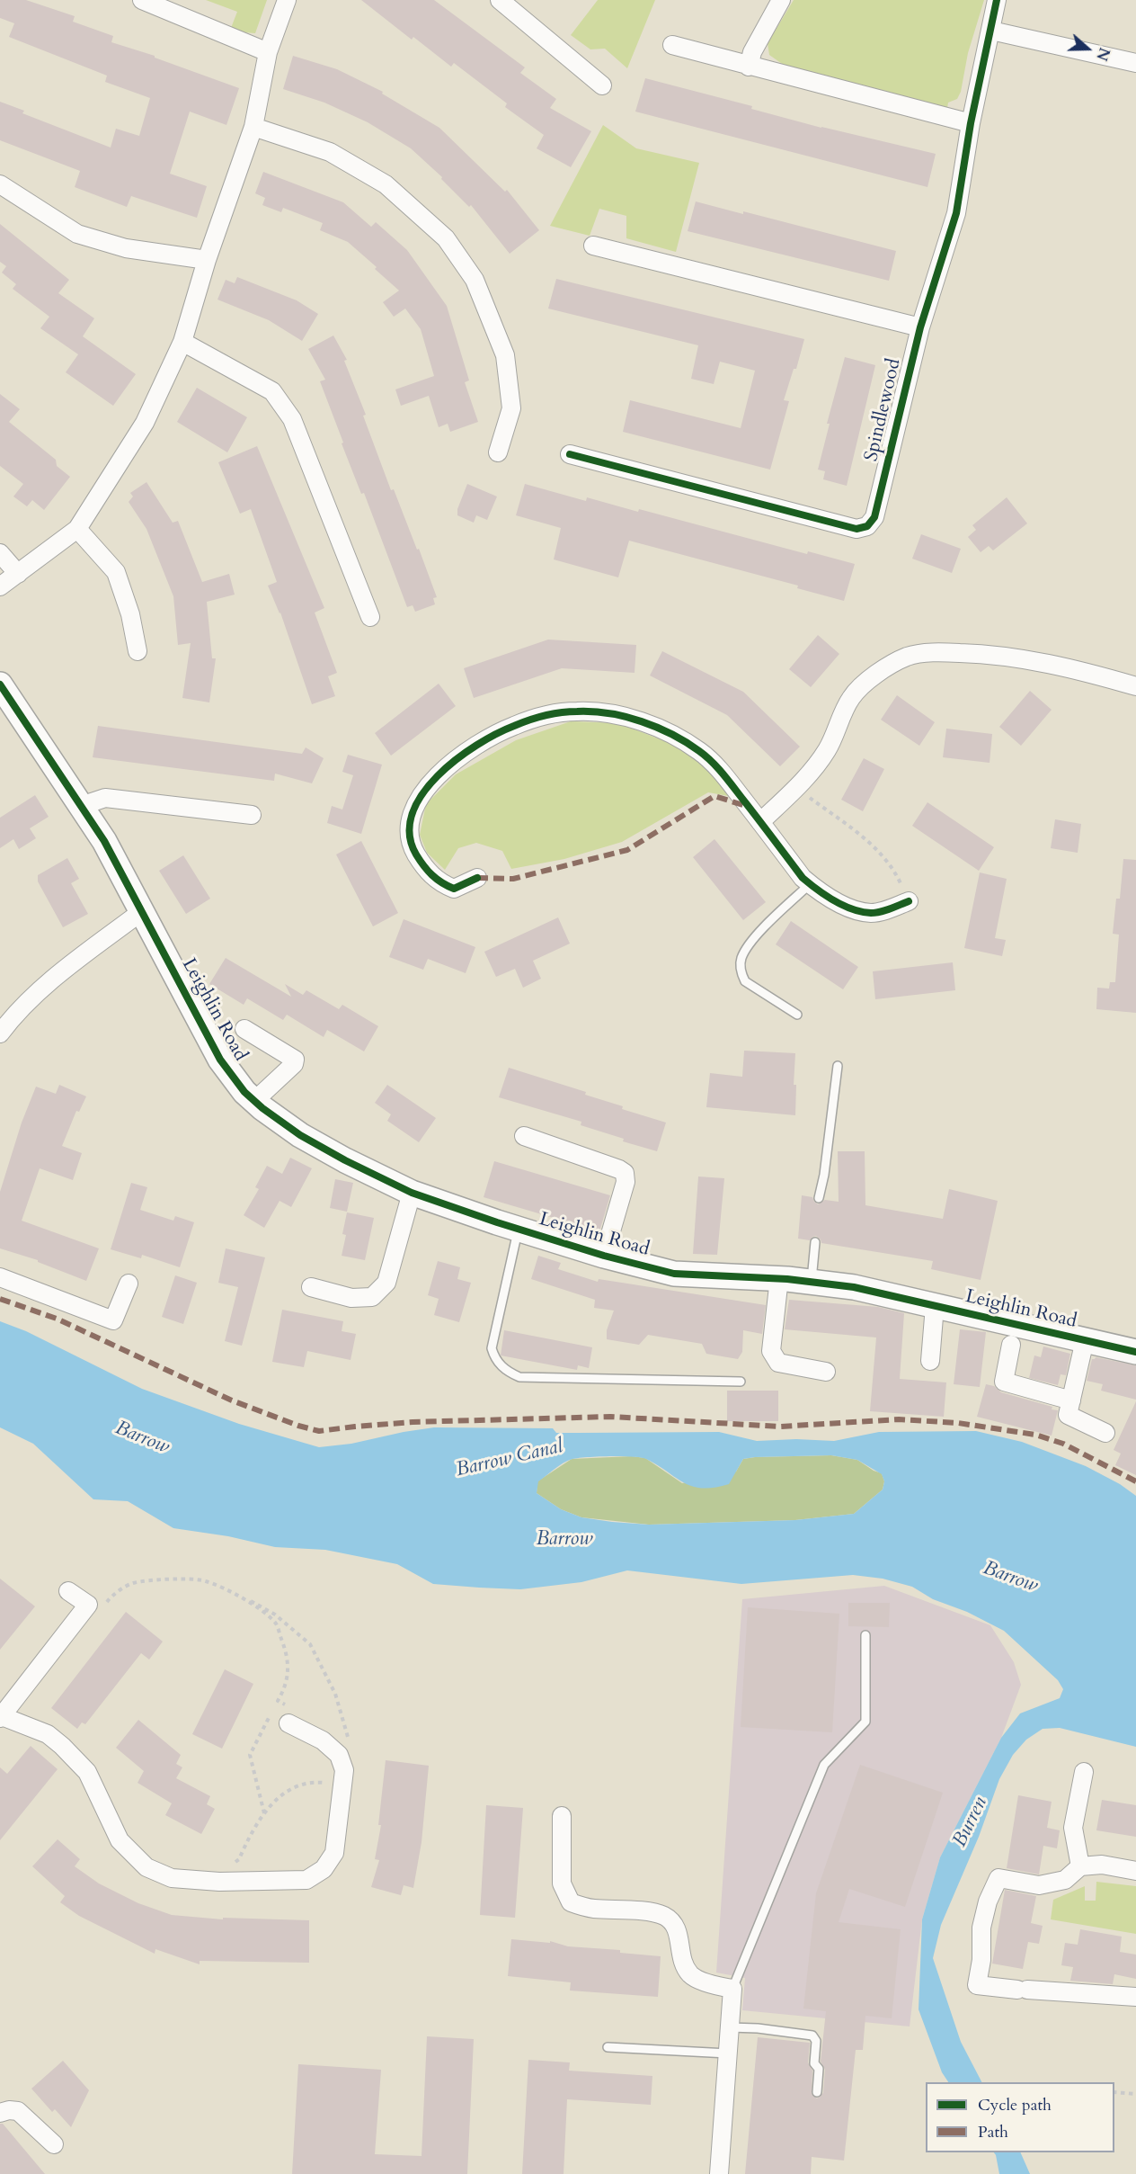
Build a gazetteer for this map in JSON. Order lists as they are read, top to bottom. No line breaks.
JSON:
{"streets":{"street":["Spindlewood","Leighlin Road"]},"water":["Barrow","Barrow Canal","Burren"],"legend":["Cycle path","Path"],"north":"right"}
